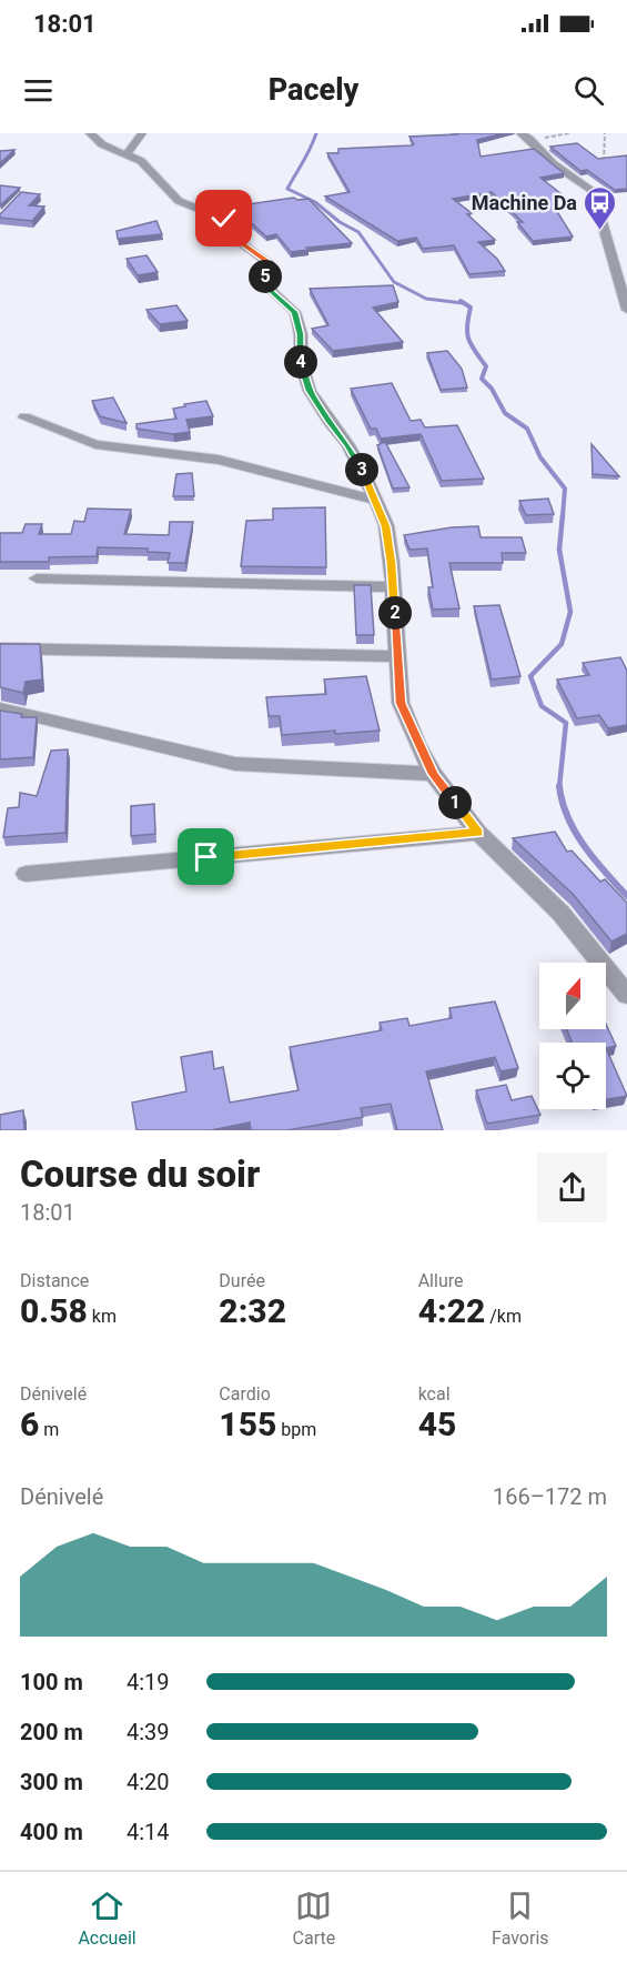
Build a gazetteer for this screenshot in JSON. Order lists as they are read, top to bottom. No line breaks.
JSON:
{"places":{"bus stop":["Machine Da"]},"north":"top","page":{"status":"18:01","header":"Pacely","pins":["5","4","3","2","1"],"heading":["Course du soir","18:01"],"stats":[["Distance","0.58 km"],["Durée","2:32"],["Allure","4:22 /km"],["Dénivelé","6 m"],["Cardio","155 bpm"],["kcal","45"]],"chart":["Dénivelé","166–172 m"],"list":[{"name":"100 m","note":"4:19"},{"name":"200 m","note":"4:39"},{"name":"300 m","note":"4:20"},{"name":"400 m","note":"4:14"}],"tabs":["Accueil","Carte","Favoris"]}}
